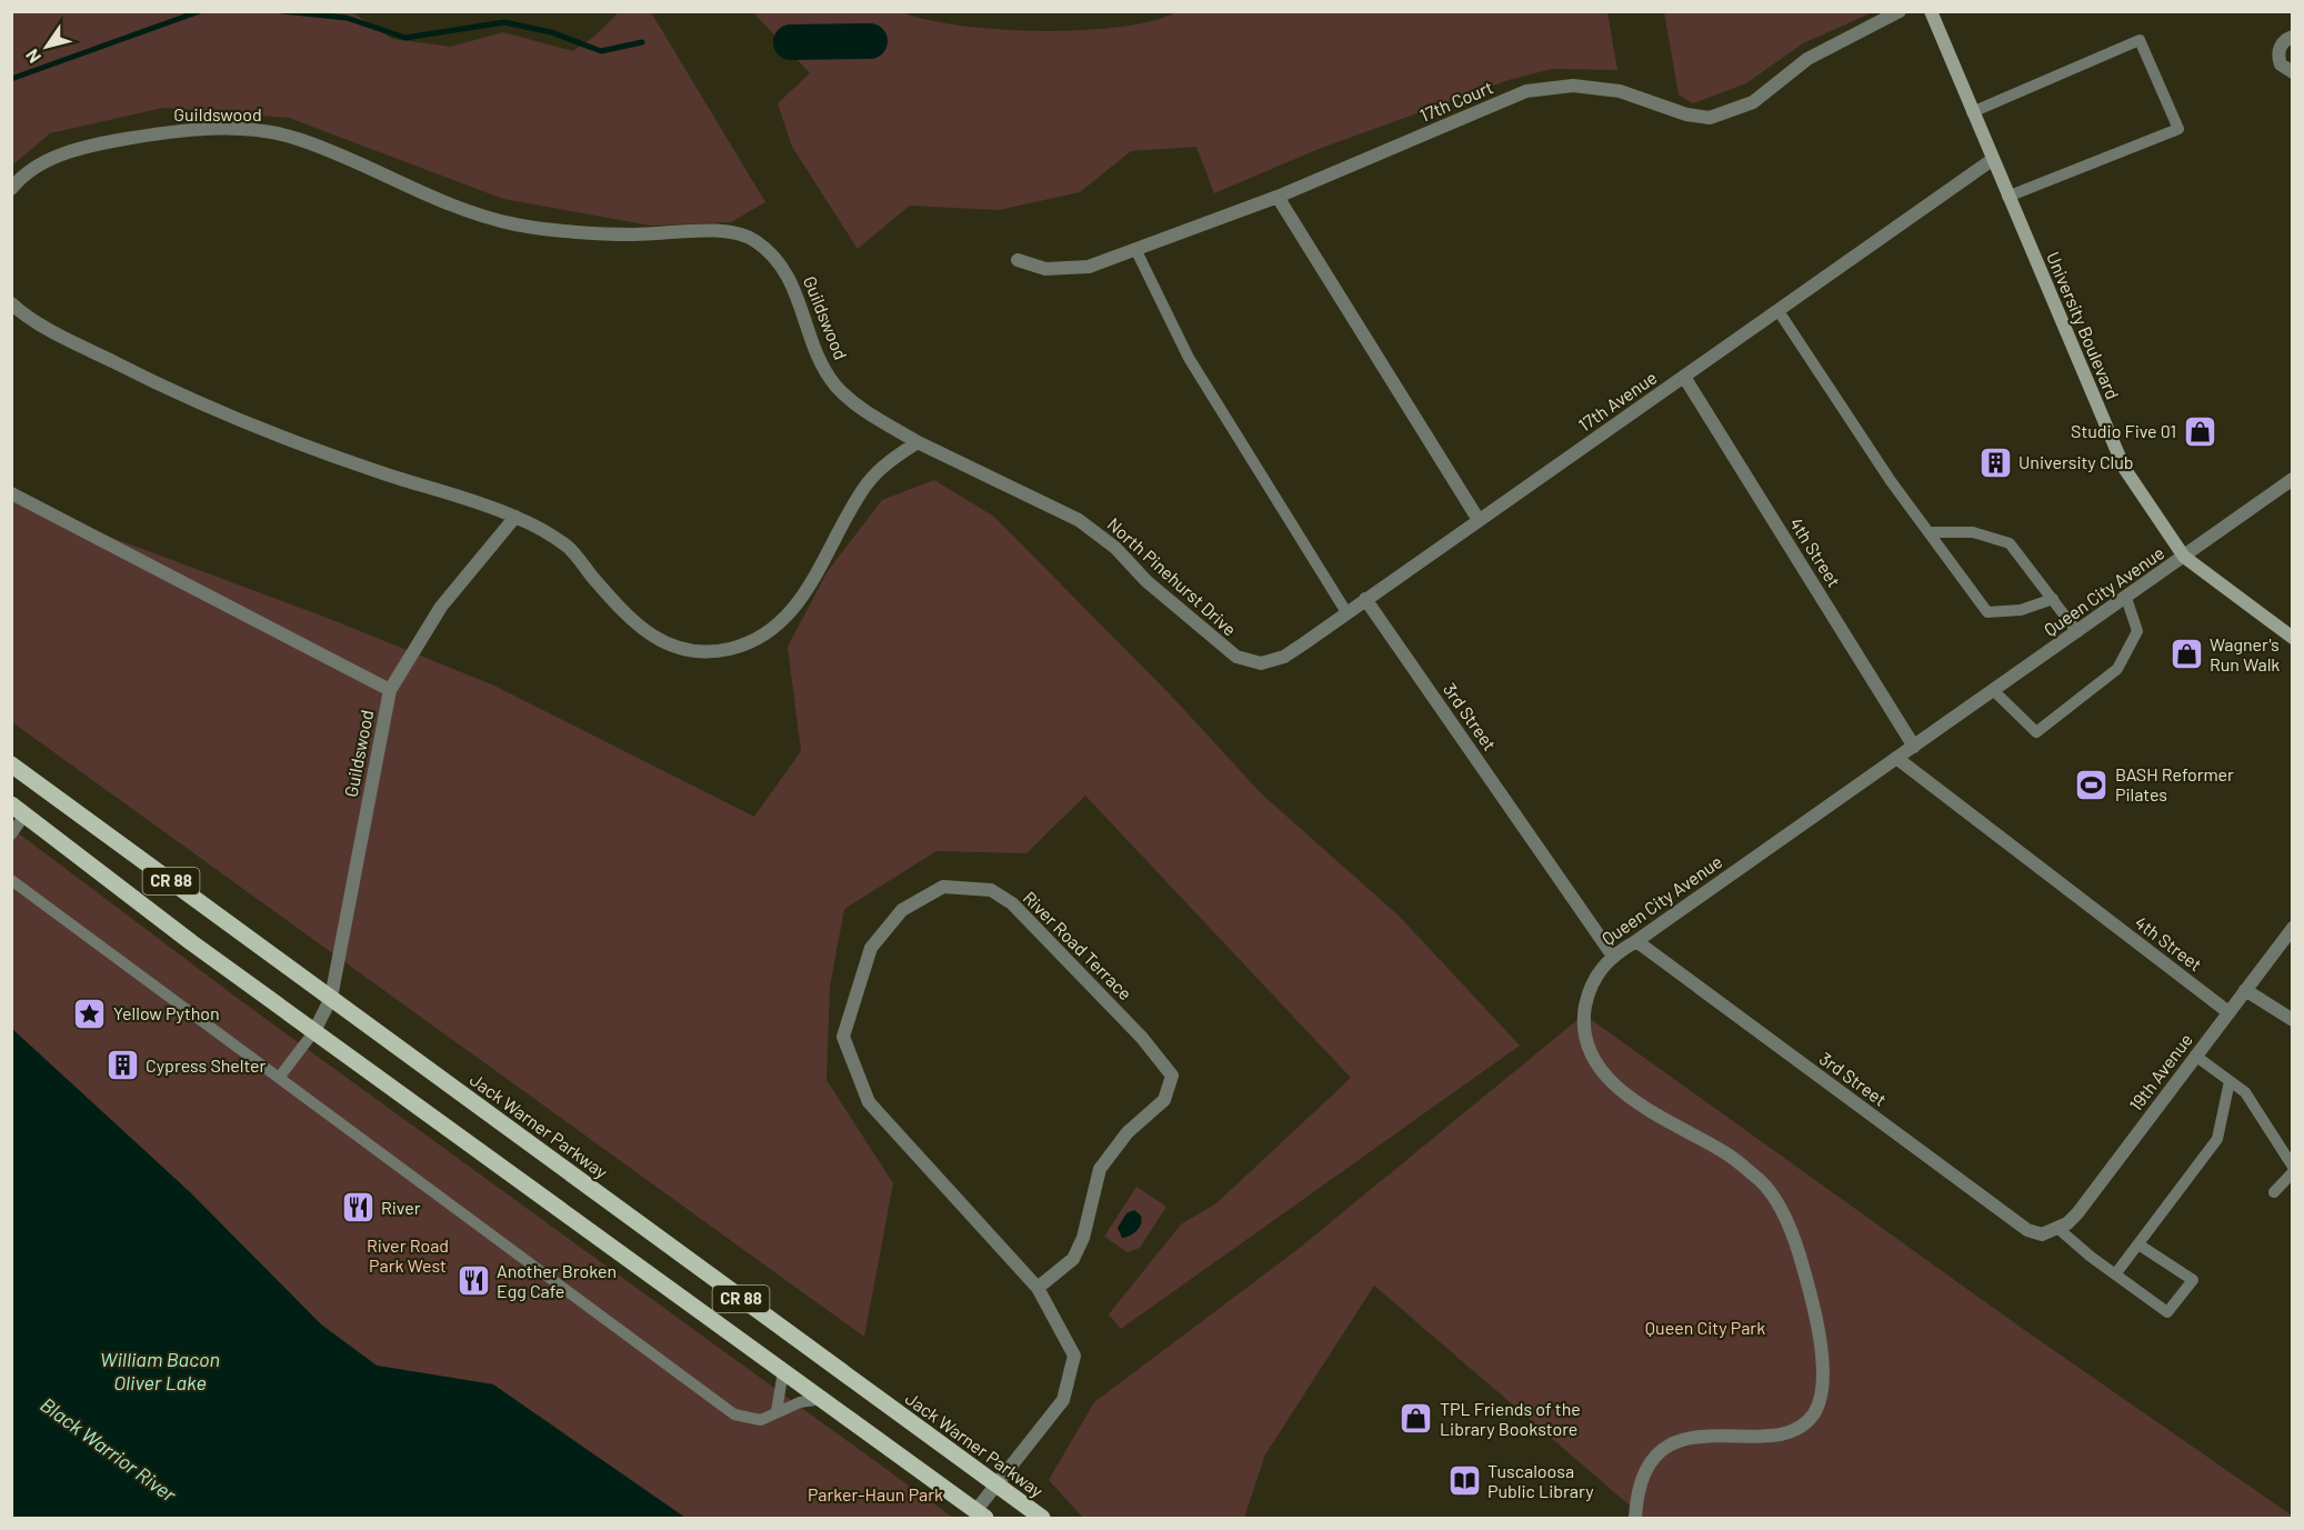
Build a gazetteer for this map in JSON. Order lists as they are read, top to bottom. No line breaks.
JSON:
{"streets":{"main road":["University Boulevard","CR 88","Jack Warner Parkway"],"street":["17th Court","Guildswood","17th Avenue","4th Street","North Pinehurst Drive","Queen City Avenue","3rd Street","River Road Terrace","19th Avenue"]},"crossings":[["Guildswood","North Pinehurst Drive"],["Guildswood","Jack Warner Parkway"],["University Boulevard","17th Avenue"],["University Boulevard","Queen City Avenue"],["17th Avenue","4th Street"],["17th Avenue","North Pinehurst Drive"],["17th Avenue","3rd Street"],["4th Street","Queen City Avenue"],["4th Street","19th Avenue"],["Queen City Avenue","3rd Street"],["3rd Street","19th Avenue"],["River Road Terrace","Jack Warner Parkway"]],"water":["William Bacon Oliver Lake","Black Warrior River"],"parks":["River Road Park West","Queen City Park","Parker-Haun Park"],"places":{"shop":["Studio Five 01","Wagner's Run Walk","TPL Friends of the Library Bookstore"],"building":["University Club","Cypress Shelter"],"sports":["BASH Reformer Pilates"],"place":["Yellow Python"],"restaurant":["River","Another Broken Egg Cafe"],"library":["Tuscaloosa Public Library"]},"north":"bottom left"}
